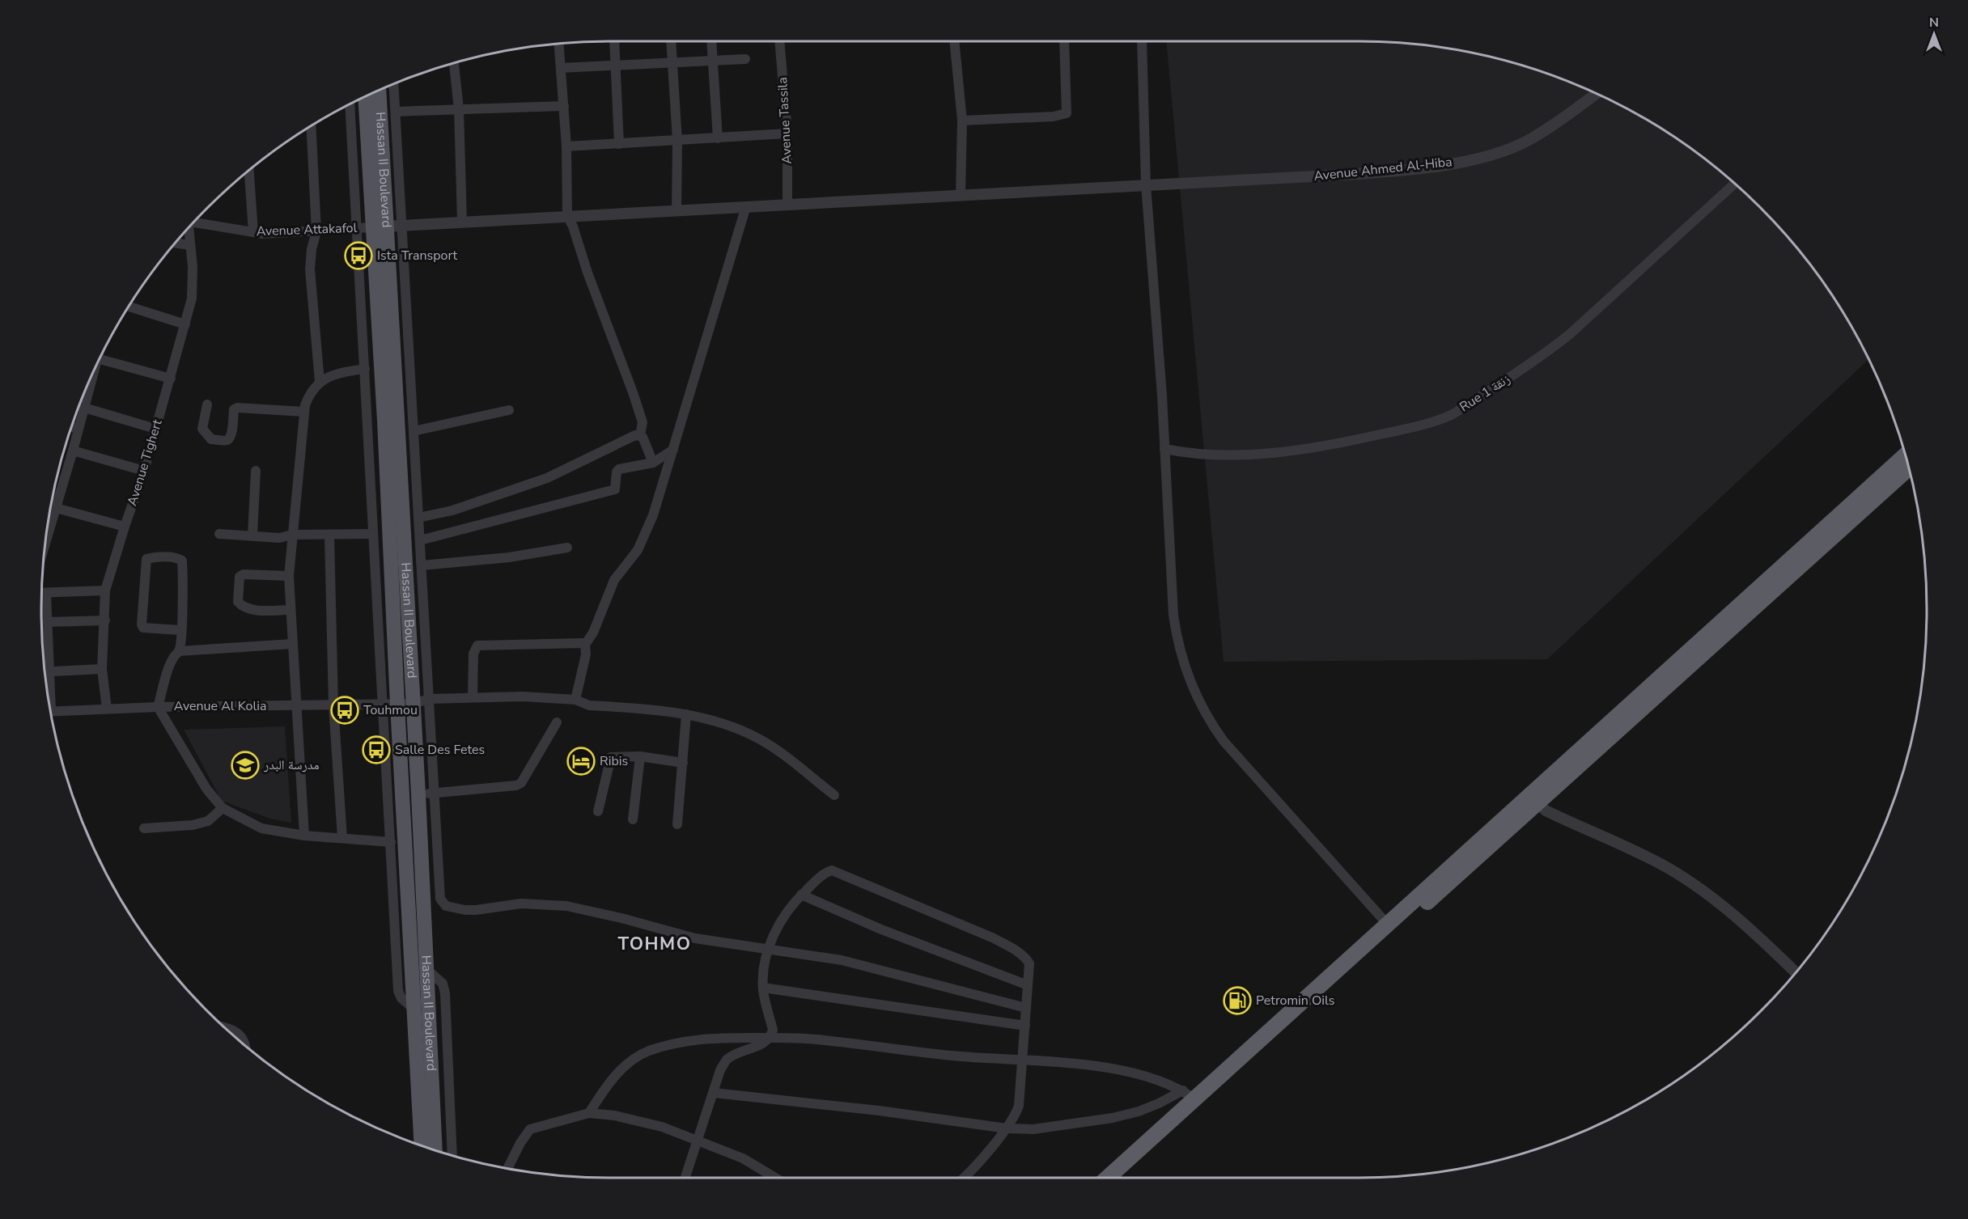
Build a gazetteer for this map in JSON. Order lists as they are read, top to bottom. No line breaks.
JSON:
{"streets":{"main road":["Hassan II Boulevard"],"street":["Avenue Tassila","Avenue Ahmed Al-Hiba","Avenue Attakafol","Rue 1 زنقة","Avenue Tighert","Avenue Al Kolia"]},"crossings":[["Avenue Tassila","Avenue Ahmed Al-Hiba"],["Avenue Ahmed Al-Hiba","Hassan II Boulevard"],["Avenue Ahmed Al-Hiba","Avenue Attakafol"],["Hassan II Boulevard","Avenue Attakafol"],["Hassan II Boulevard","Avenue Al Kolia"],["Avenue Tighert","Avenue Al Kolia"]],"districts":["TOHMO"],"places":{"bus stop":["Ista Transport","Touhmou","Salle Des Fetes"],"hotel":["Ribis"],"school or university":["مدرسة البدر"],"fuel station":["Petromin Oils"]},"north":"top"}
